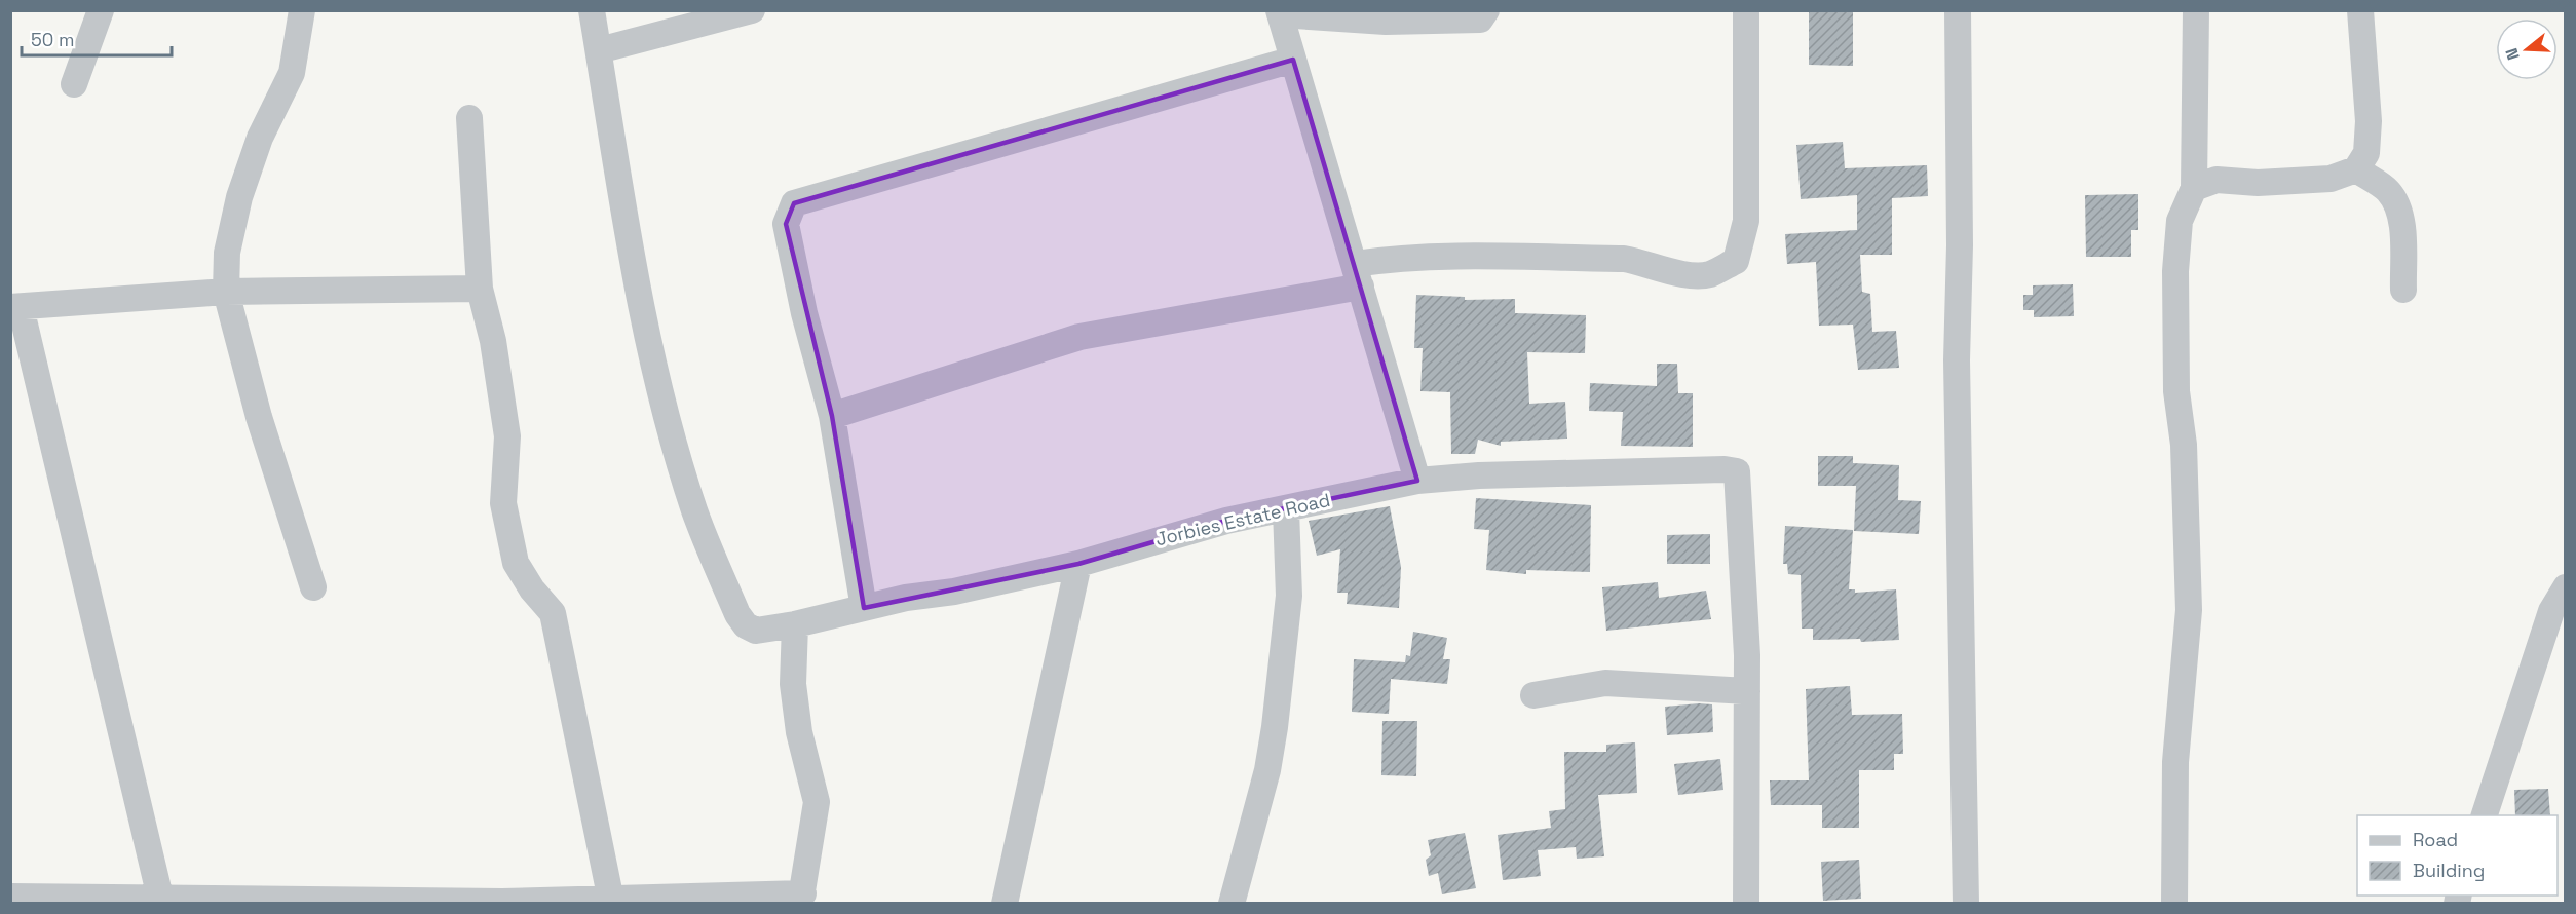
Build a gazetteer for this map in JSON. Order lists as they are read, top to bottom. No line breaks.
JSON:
{"streets":{"street":["Jorbies Estate Road"]},"legend":["Road","Building"],"scale_bar":"50 m","north":"left"}
